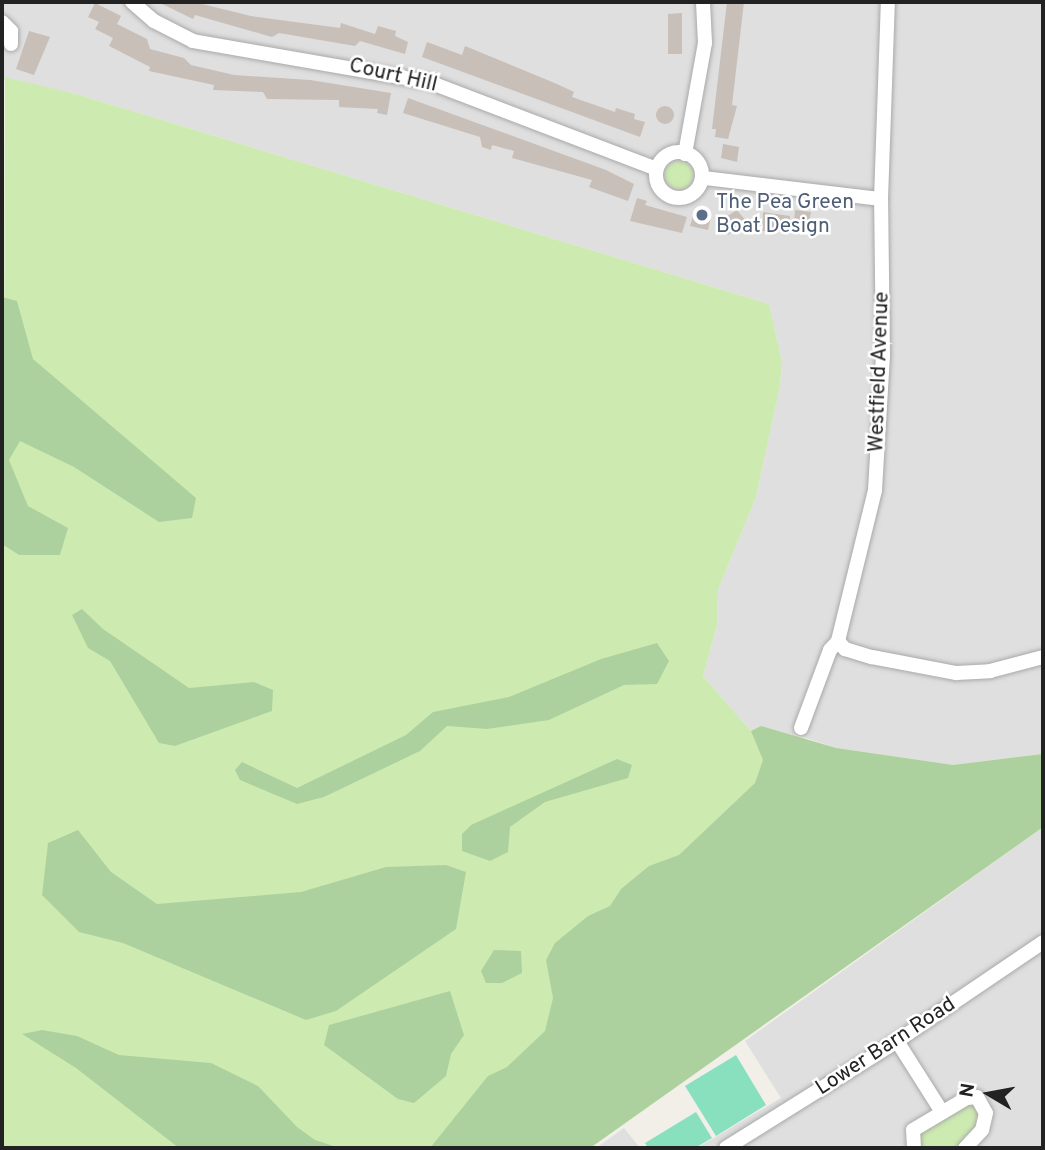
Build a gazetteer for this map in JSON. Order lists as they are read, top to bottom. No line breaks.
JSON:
{"streets":{"street":["Court Hill","Westfield Avenue","Lower Barn Road"]},"places":["The Pea Green Boat Design"],"north":"left"}
